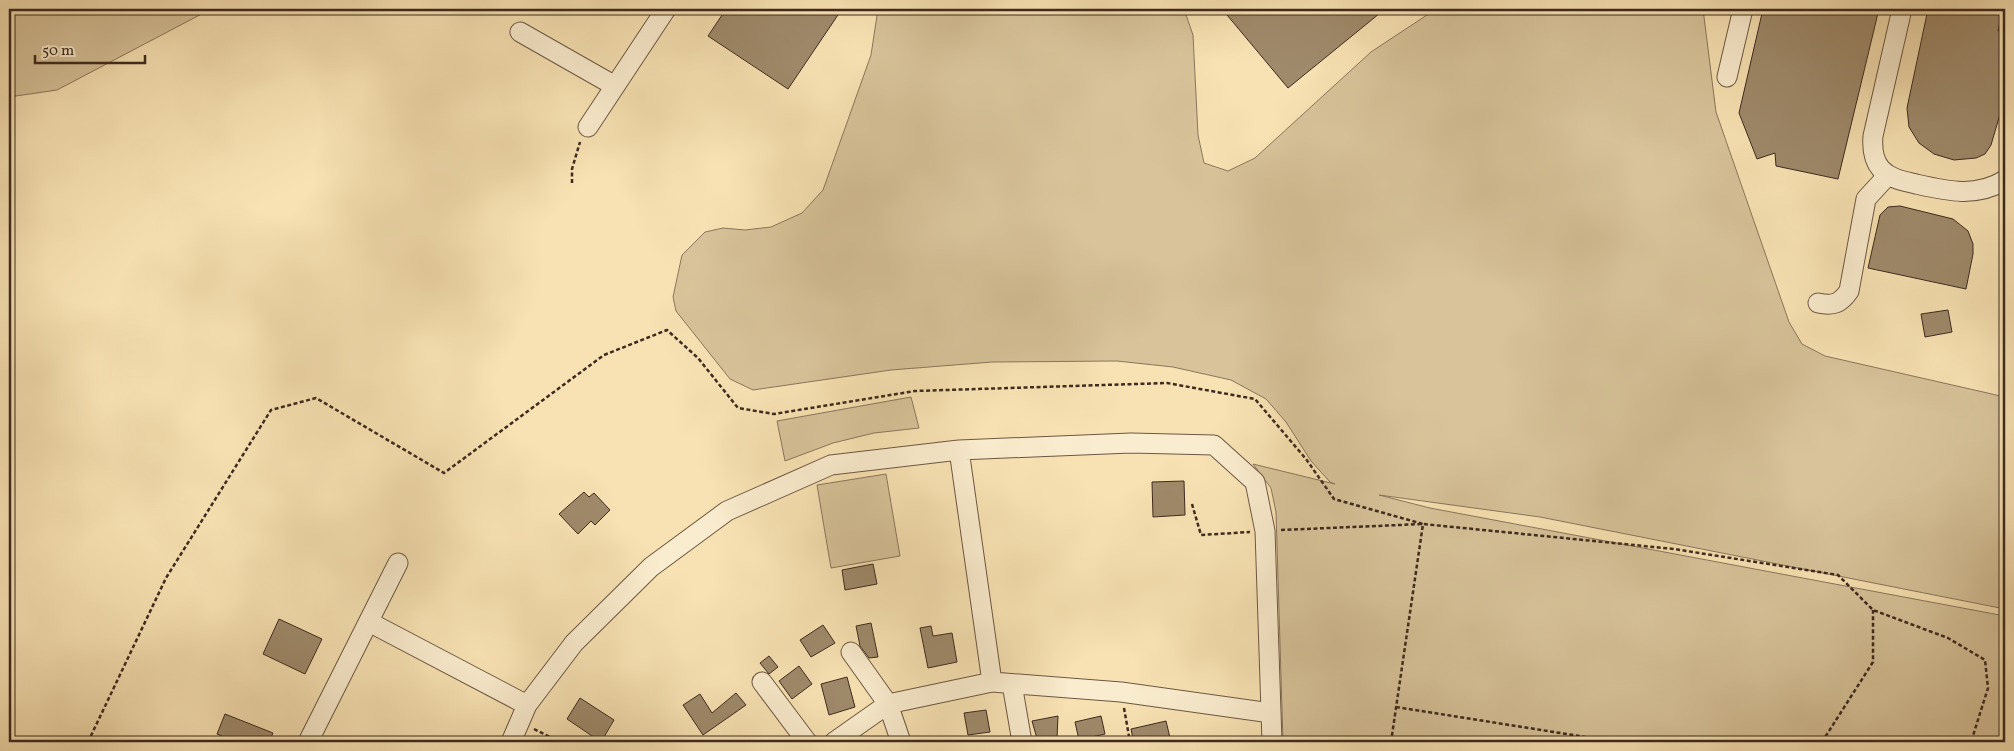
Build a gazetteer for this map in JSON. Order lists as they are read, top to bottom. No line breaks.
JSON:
{"scale_bar":"50 m"}
